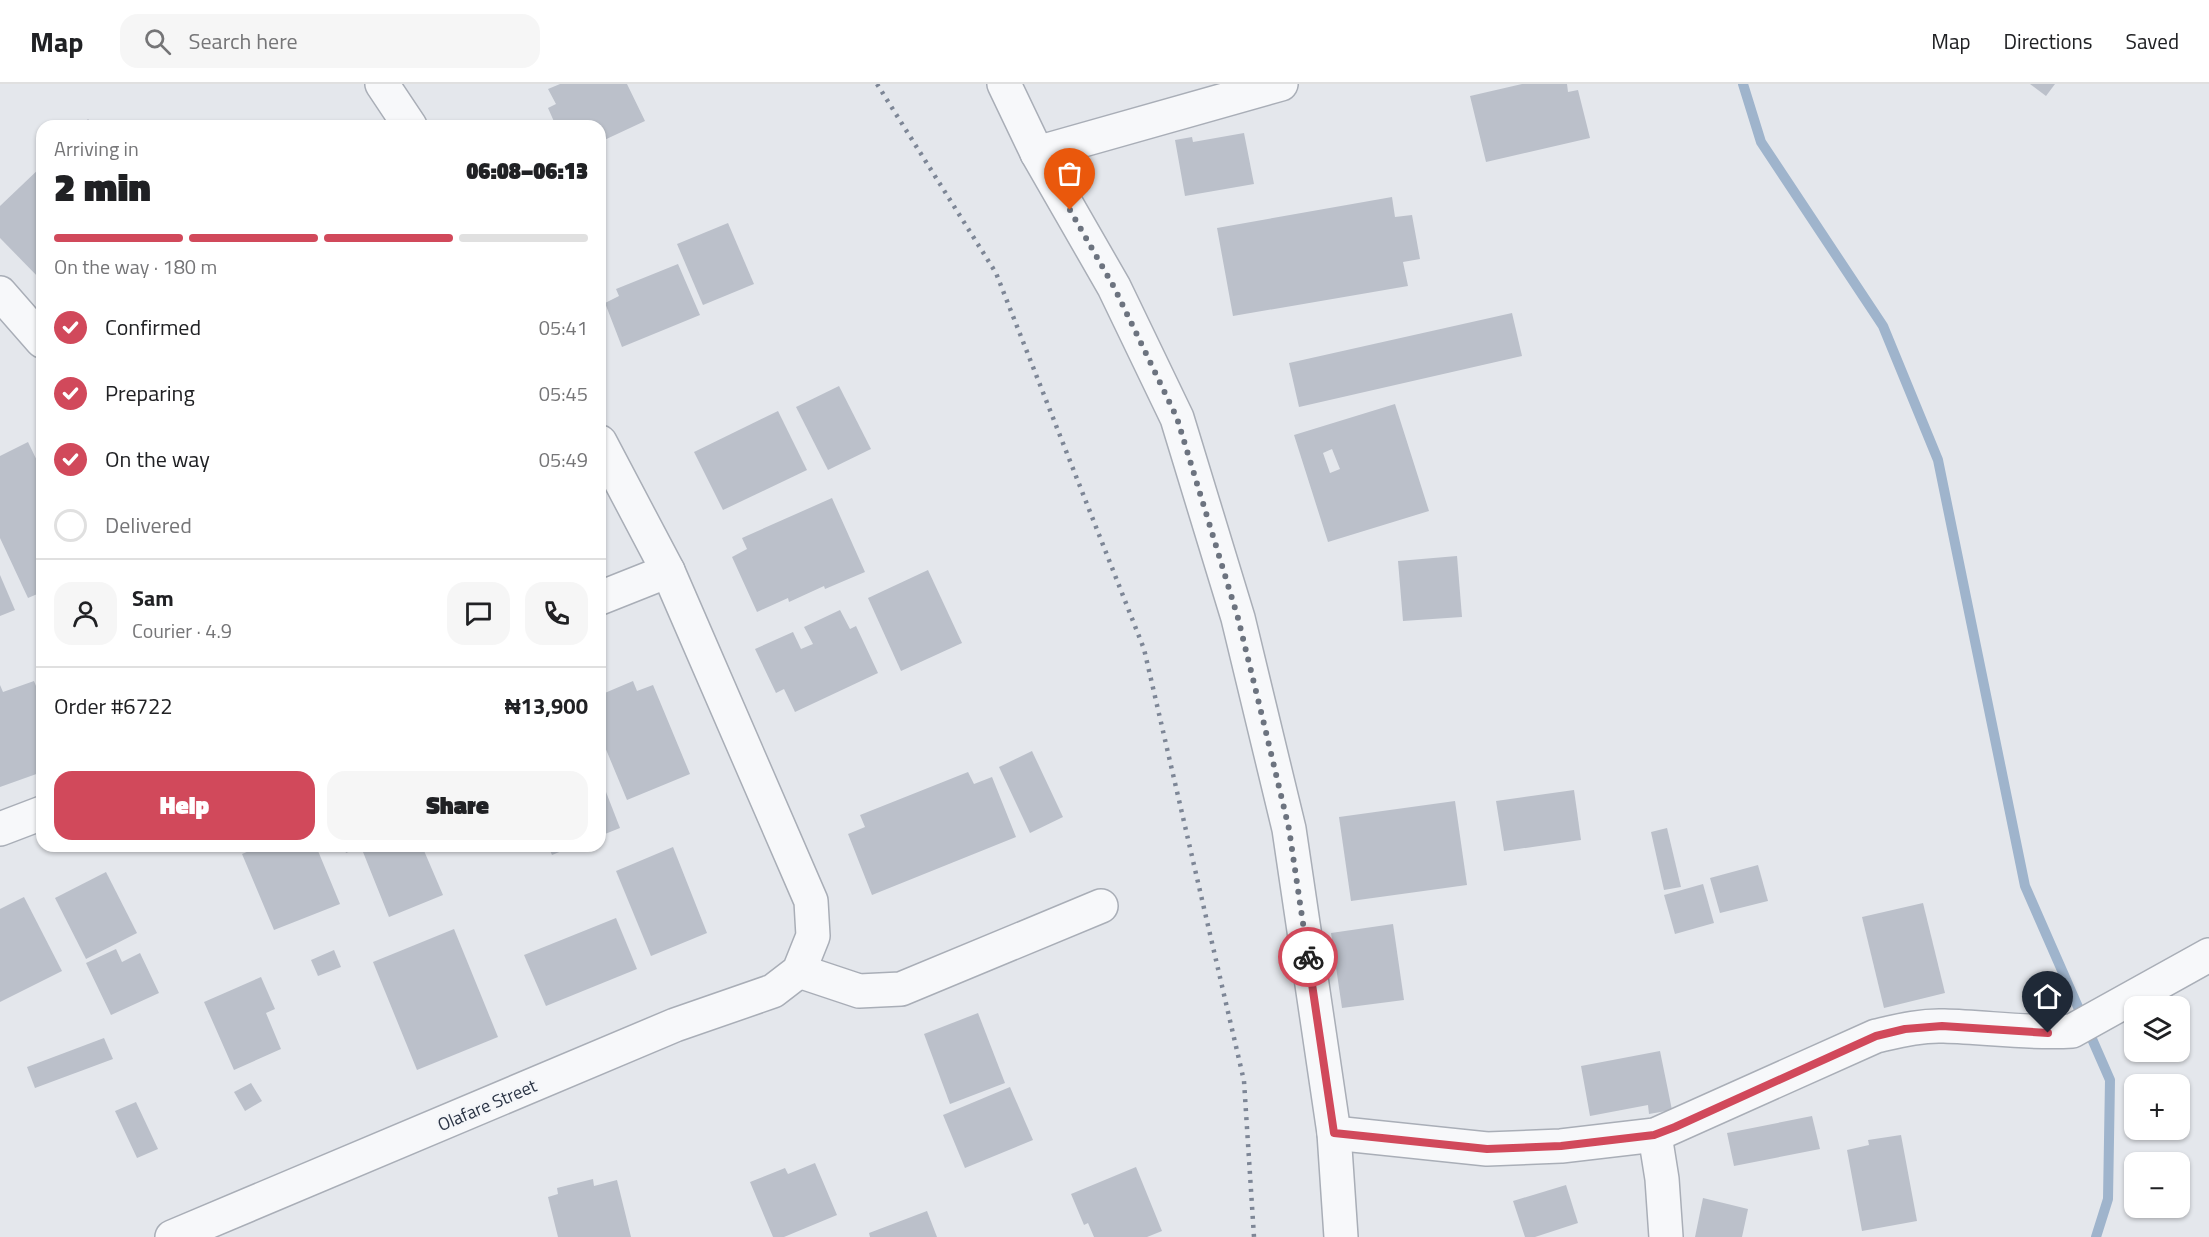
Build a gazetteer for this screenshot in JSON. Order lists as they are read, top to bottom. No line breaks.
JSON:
{"streets":{"street":["Olafare Street"]},"page":{"header":"Map","search":"Search here","nav":["Map","Directions","Saved"],"heading":["2 min","Arriving in","06:08–06:13"],"panel":["Sam","Courier · 4.9","Order #6722","₦13,900"],"bar":"On the way · 180 m","list":[["Confirmed","05:41"],["Preparing","05:45"],["On the way","05:49"],"Delivered"],"buttons":["Help","Share"],"map_buttons":["+","−"]}}
